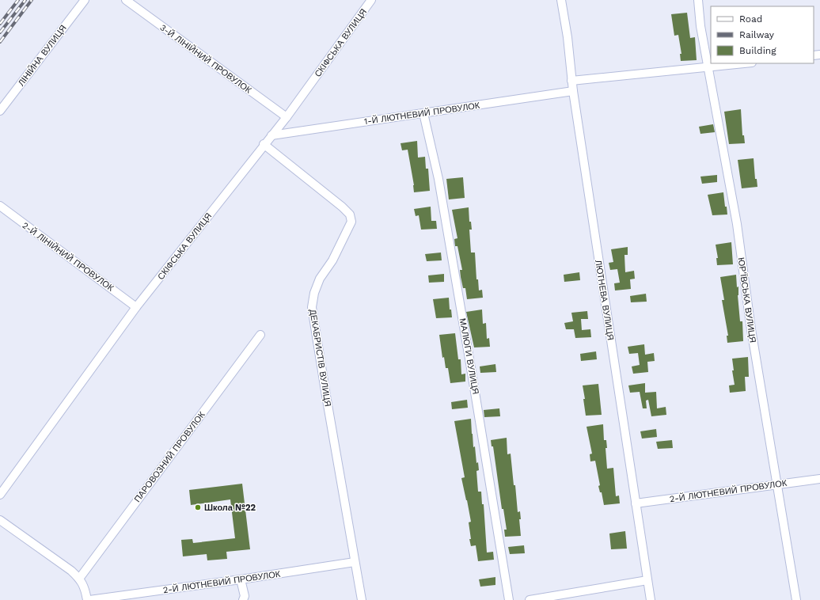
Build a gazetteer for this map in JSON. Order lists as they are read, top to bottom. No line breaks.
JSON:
{"streets":{"street":["СКІФСЬКА ВУЛИЦЯ","ЛІНІЙНА ВУЛИЦЯ","3-Й ЛІНІЙНИЙ ПРОВУЛОК","1-Й ЛЮТНЕВИЙ ПРОВУЛОК","2-Й ЛІНІЙНИЙ ПРОВУЛОК","ЛЮТНЕВА ВУЛИЦЯ","ЮР’ЇВСЬКА ВУЛИЦЯ","МАЛЮГИ ВУЛИЦЯ","ДЕКАБРИСТІВ ВУЛИЦЯ","ПАРОВОЗНИЙ ПРОВУЛОК","2-Й ЛЮТНЕВИЙ ПРОВУЛОК"]},"crossings":[["СКІФСЬКА ВУЛИЦЯ","3-Й ЛІНІЙНИЙ ПРОВУЛОК"],["СКІФСЬКА ВУЛИЦЯ","1-Й ЛЮТНЕВИЙ ПРОВУЛОК"],["СКІФСЬКА ВУЛИЦЯ","2-Й ЛІНІЙНИЙ ПРОВУЛОК"],["СКІФСЬКА ВУЛИЦЯ","ДЕКАБРИСТІВ ВУЛИЦЯ"],["1-Й ЛЮТНЕВИЙ ПРОВУЛОК","ЛЮТНЕВА ВУЛИЦЯ"],["1-Й ЛЮТНЕВИЙ ПРОВУЛОК","МАЛЮГИ ВУЛИЦЯ"],["ЛЮТНЕВА ВУЛИЦЯ","2-Й ЛЮТНЕВИЙ ПРОВУЛОК"],["ЮР’ЇВСЬКА ВУЛИЦЯ","2-Й ЛЮТНЕВИЙ ПРОВУЛОК"],["ДЕКАБРИСТІВ ВУЛИЦЯ","2-Й ЛЮТНЕВИЙ ПРОВУЛОК"]],"places":["Школа №22"],"legend":["Road","Railway","Building"]}
